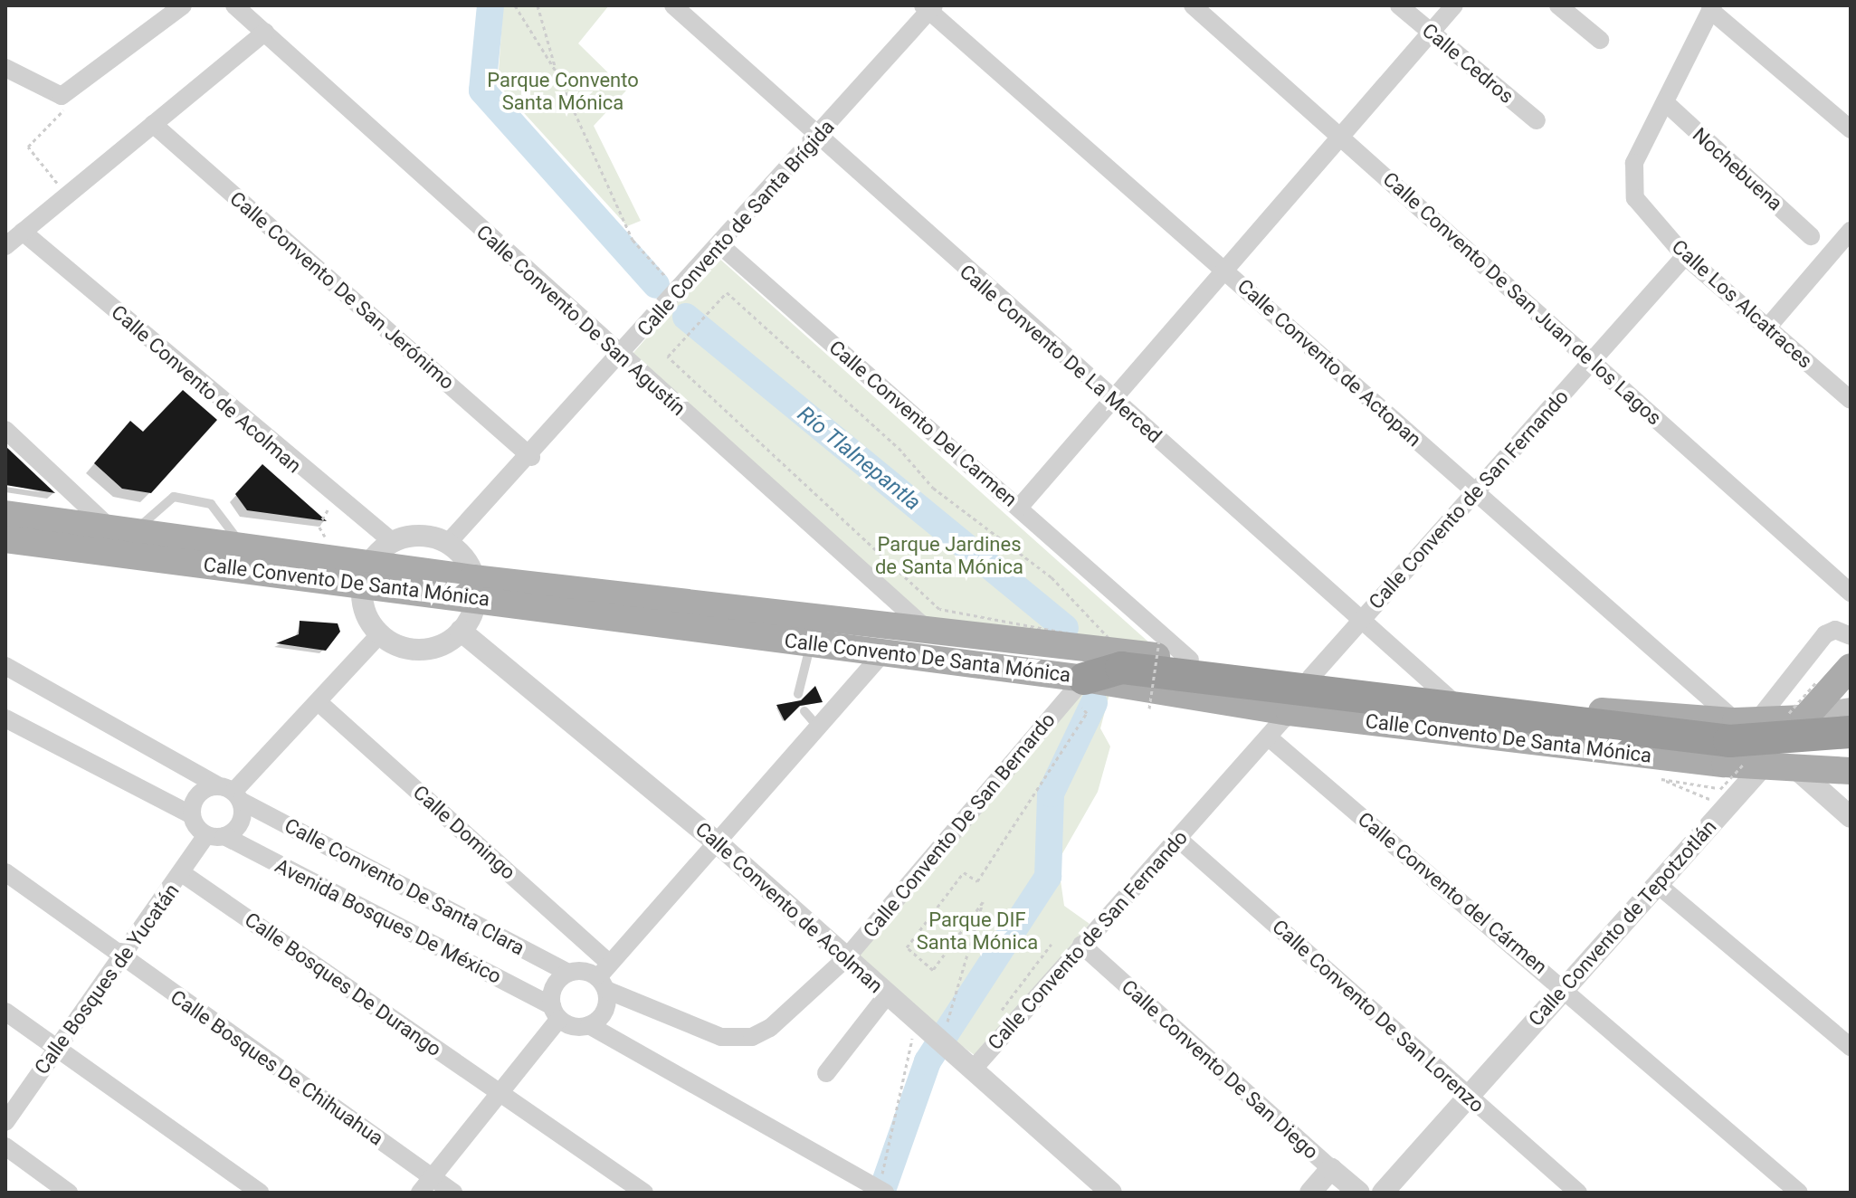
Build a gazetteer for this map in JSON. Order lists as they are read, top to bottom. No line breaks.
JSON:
{"streets":{"main road":["Calle Convento De Santa Mónica","Calle Convento de Tepotzotlán"],"street":["Calle Cedros","Nochebuena","Calle Convento de Santa Brígida","Calle Convento De San Jerónimo","Calle Convento De San Juan de los Lagos","Calle Los Alcatraces","Calle Convento De San Agustín","Calle Convento De La Merced","Calle Convento de Actopan","Calle Convento de Acolman","Calle Convento Del Carmen","Calle Convento de San Fernando","Calle Convento De San Bernardo","Calle Domingo","Calle Convento De Santa Clara","Calle Convento del Cármen","Avenida Bosques De México","Calle Bosques de Yucatán","Calle Bosques De Durango","Calle Convento De San Lorenzo","Calle Bosques De Chihuahua","Calle Convento De San Diego"]},"crossings":[["Nochebuena","Calle Los Alcatraces"],["Calle Convento de Santa Brígida","Calle Convento De San Jerónimo"],["Calle Convento de Santa Brígida","Calle Convento De San Agustín"],["Calle Convento de Santa Brígida","Calle Convento De La Merced"],["Calle Convento de Santa Brígida","Calle Convento de Actopan"],["Calle Convento de Santa Brígida","Calle Convento Del Carmen"],["Calle Convento De San Juan de los Lagos","Calle Convento de San Fernando"],["Calle Los Alcatraces","Calle Convento de San Fernando"],["Calle Convento De San Agustín","Calle Convento De Santa Mónica"],["Calle Convento De La Merced","Calle Convento de San Fernando"],["Calle Convento De La Merced","Calle Convento De Santa Mónica"],["Calle Convento de Actopan","Calle Convento de San Fernando"],["Calle Convento de Actopan","Calle Convento De Santa Mónica"],["Calle Convento de Acolman","Calle Convento de San Fernando"],["Calle Convento de Acolman","Calle Convento De San Bernardo"],["Calle Convento Del Carmen","Calle Convento De Santa Mónica"],["Calle Convento de San Fernando","Calle Convento De Santa Mónica"],["Calle Convento de San Fernando","Calle Convento del Cármen"],["Calle Convento de San Fernando","Calle Convento De San Lorenzo"],["Calle Convento de San Fernando","Calle Convento De San Diego"],["Calle Convento De Santa Mónica","Calle Convento De San Bernardo"],["Calle Convento De Santa Mónica","Calle Convento de Tepotzotlán"],["Calle Convento De San Bernardo","Calle Domingo"],["Calle Convento De San Bernardo","Calle Convento De Santa Clara"],["Calle Convento De San Bernardo","Avenida Bosques De México"],["Calle Domingo","Calle Convento De Santa Clara"],["Calle Domingo","Avenida Bosques De México"],["Calle Convento De Santa Clara","Avenida Bosques De México"],["Calle Convento De Santa Clara","Calle Bosques de Yucatán"],["Calle Convento del Cármen","Calle Convento de Tepotzotlán"],["Avenida Bosques De México","Calle Bosques de Yucatán"],["Calle Convento de Tepotzotlán","Calle Convento De San Lorenzo"],["Calle Bosques de Yucatán","Calle Bosques De Durango"],["Calle Bosques de Yucatán","Calle Bosques De Chihuahua"]],"water":["Río Tlalnepantla"],"parks":["Parque Convento Santa Mónica","Parque Jardines de Santa Mónica","Parque DIF Santa Mónica"]}
